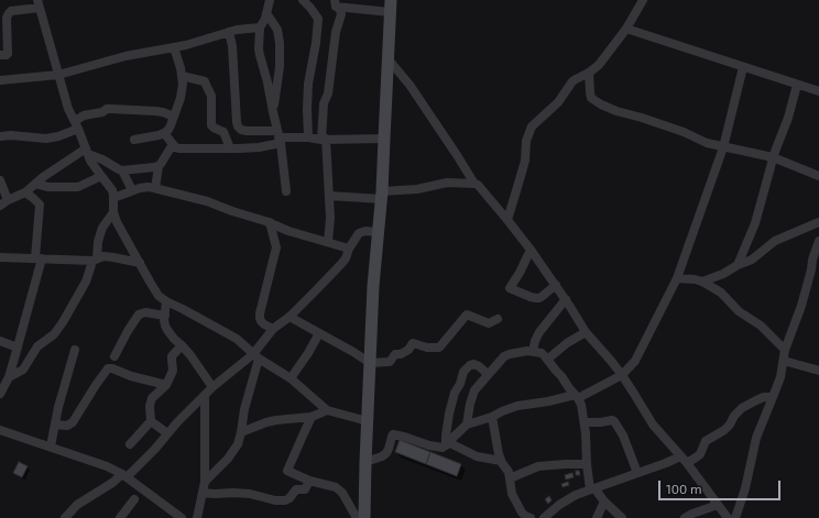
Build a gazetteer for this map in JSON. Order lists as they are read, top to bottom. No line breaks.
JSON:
{"scale_bar":"100 m"}
